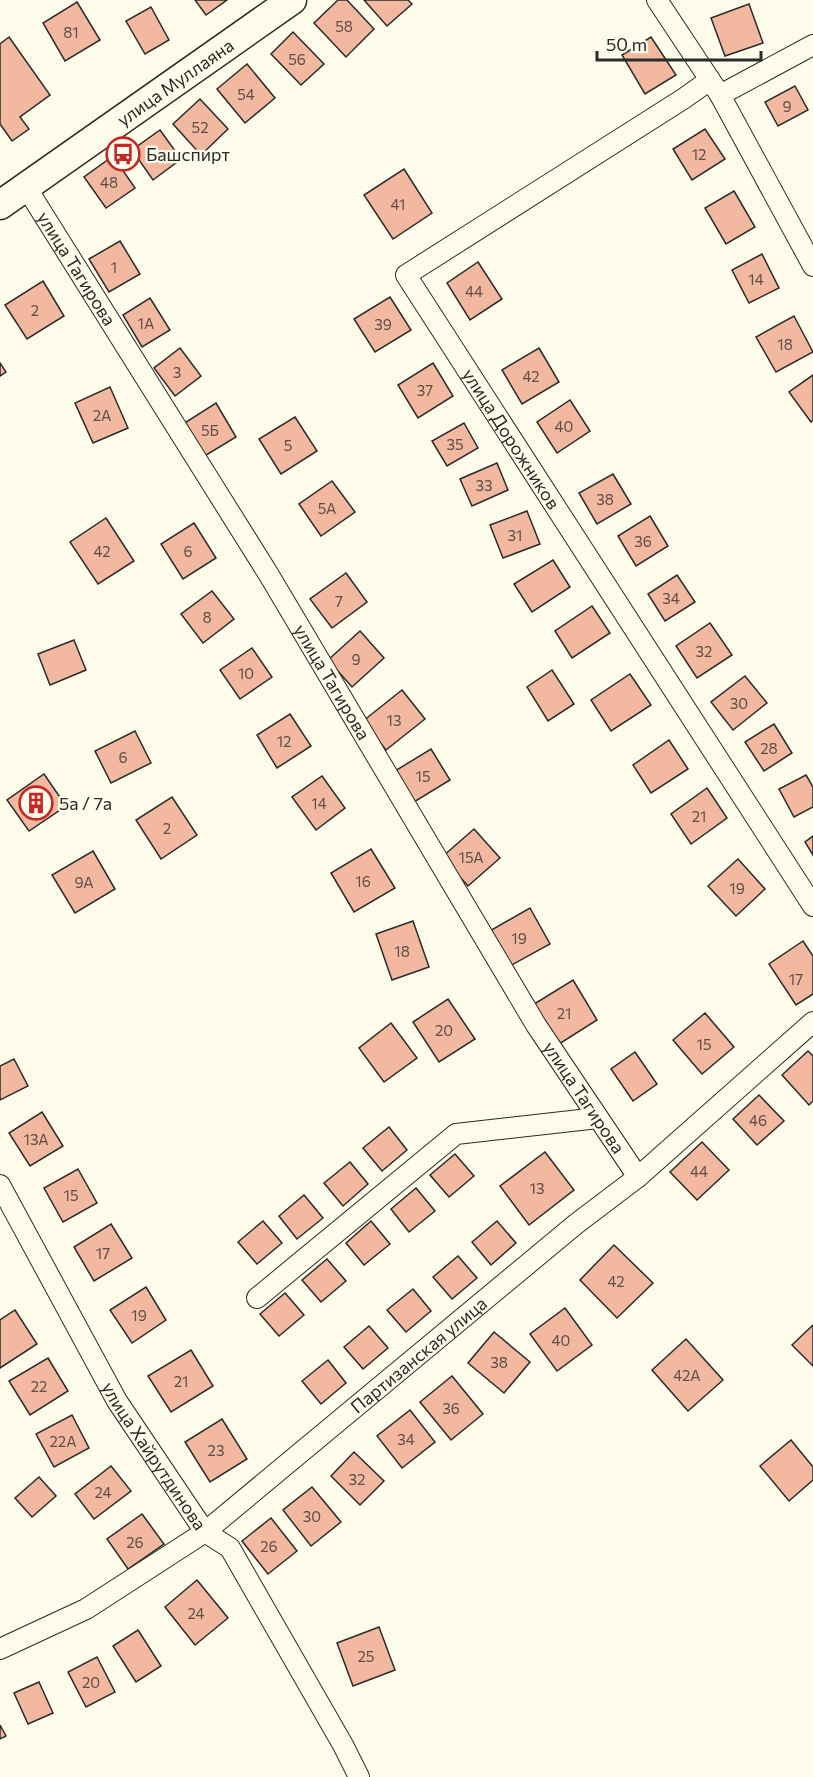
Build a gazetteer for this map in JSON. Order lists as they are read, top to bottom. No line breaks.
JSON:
{"streets":{"main road":["улица Муллаяна"],"street":["улица Тагирова","улица Дорожников","Партизанская улица","улица Хайрутдинова"]},"crossings":[["улица Муллаяна","улица Тагирова"],["улица Тагирова","Партизанская улица"],["Партизанская улица","улица Хайрутдинова"]],"places":{"bus stop":["Башспирт"],"building":["5а / 7а"]},"house_numbers":["58","81","56","54","9","52","12","48","41","1","14","44","2","1А","39","18","3","42","37","2А","40","5Б","35","5","33","38","5А","31","36","42","6","34","7","8","32","9","10","30","13","12","28","6","15","14","21","2","15А","16","9А","19","19","18","17","21","20","15","46","13А","44","13","15","17","42","19","40","38","42А","21","22","36","34","22А","23","32","24","30","26","26","24","25","20"],"scale_bar":"50 m"}
